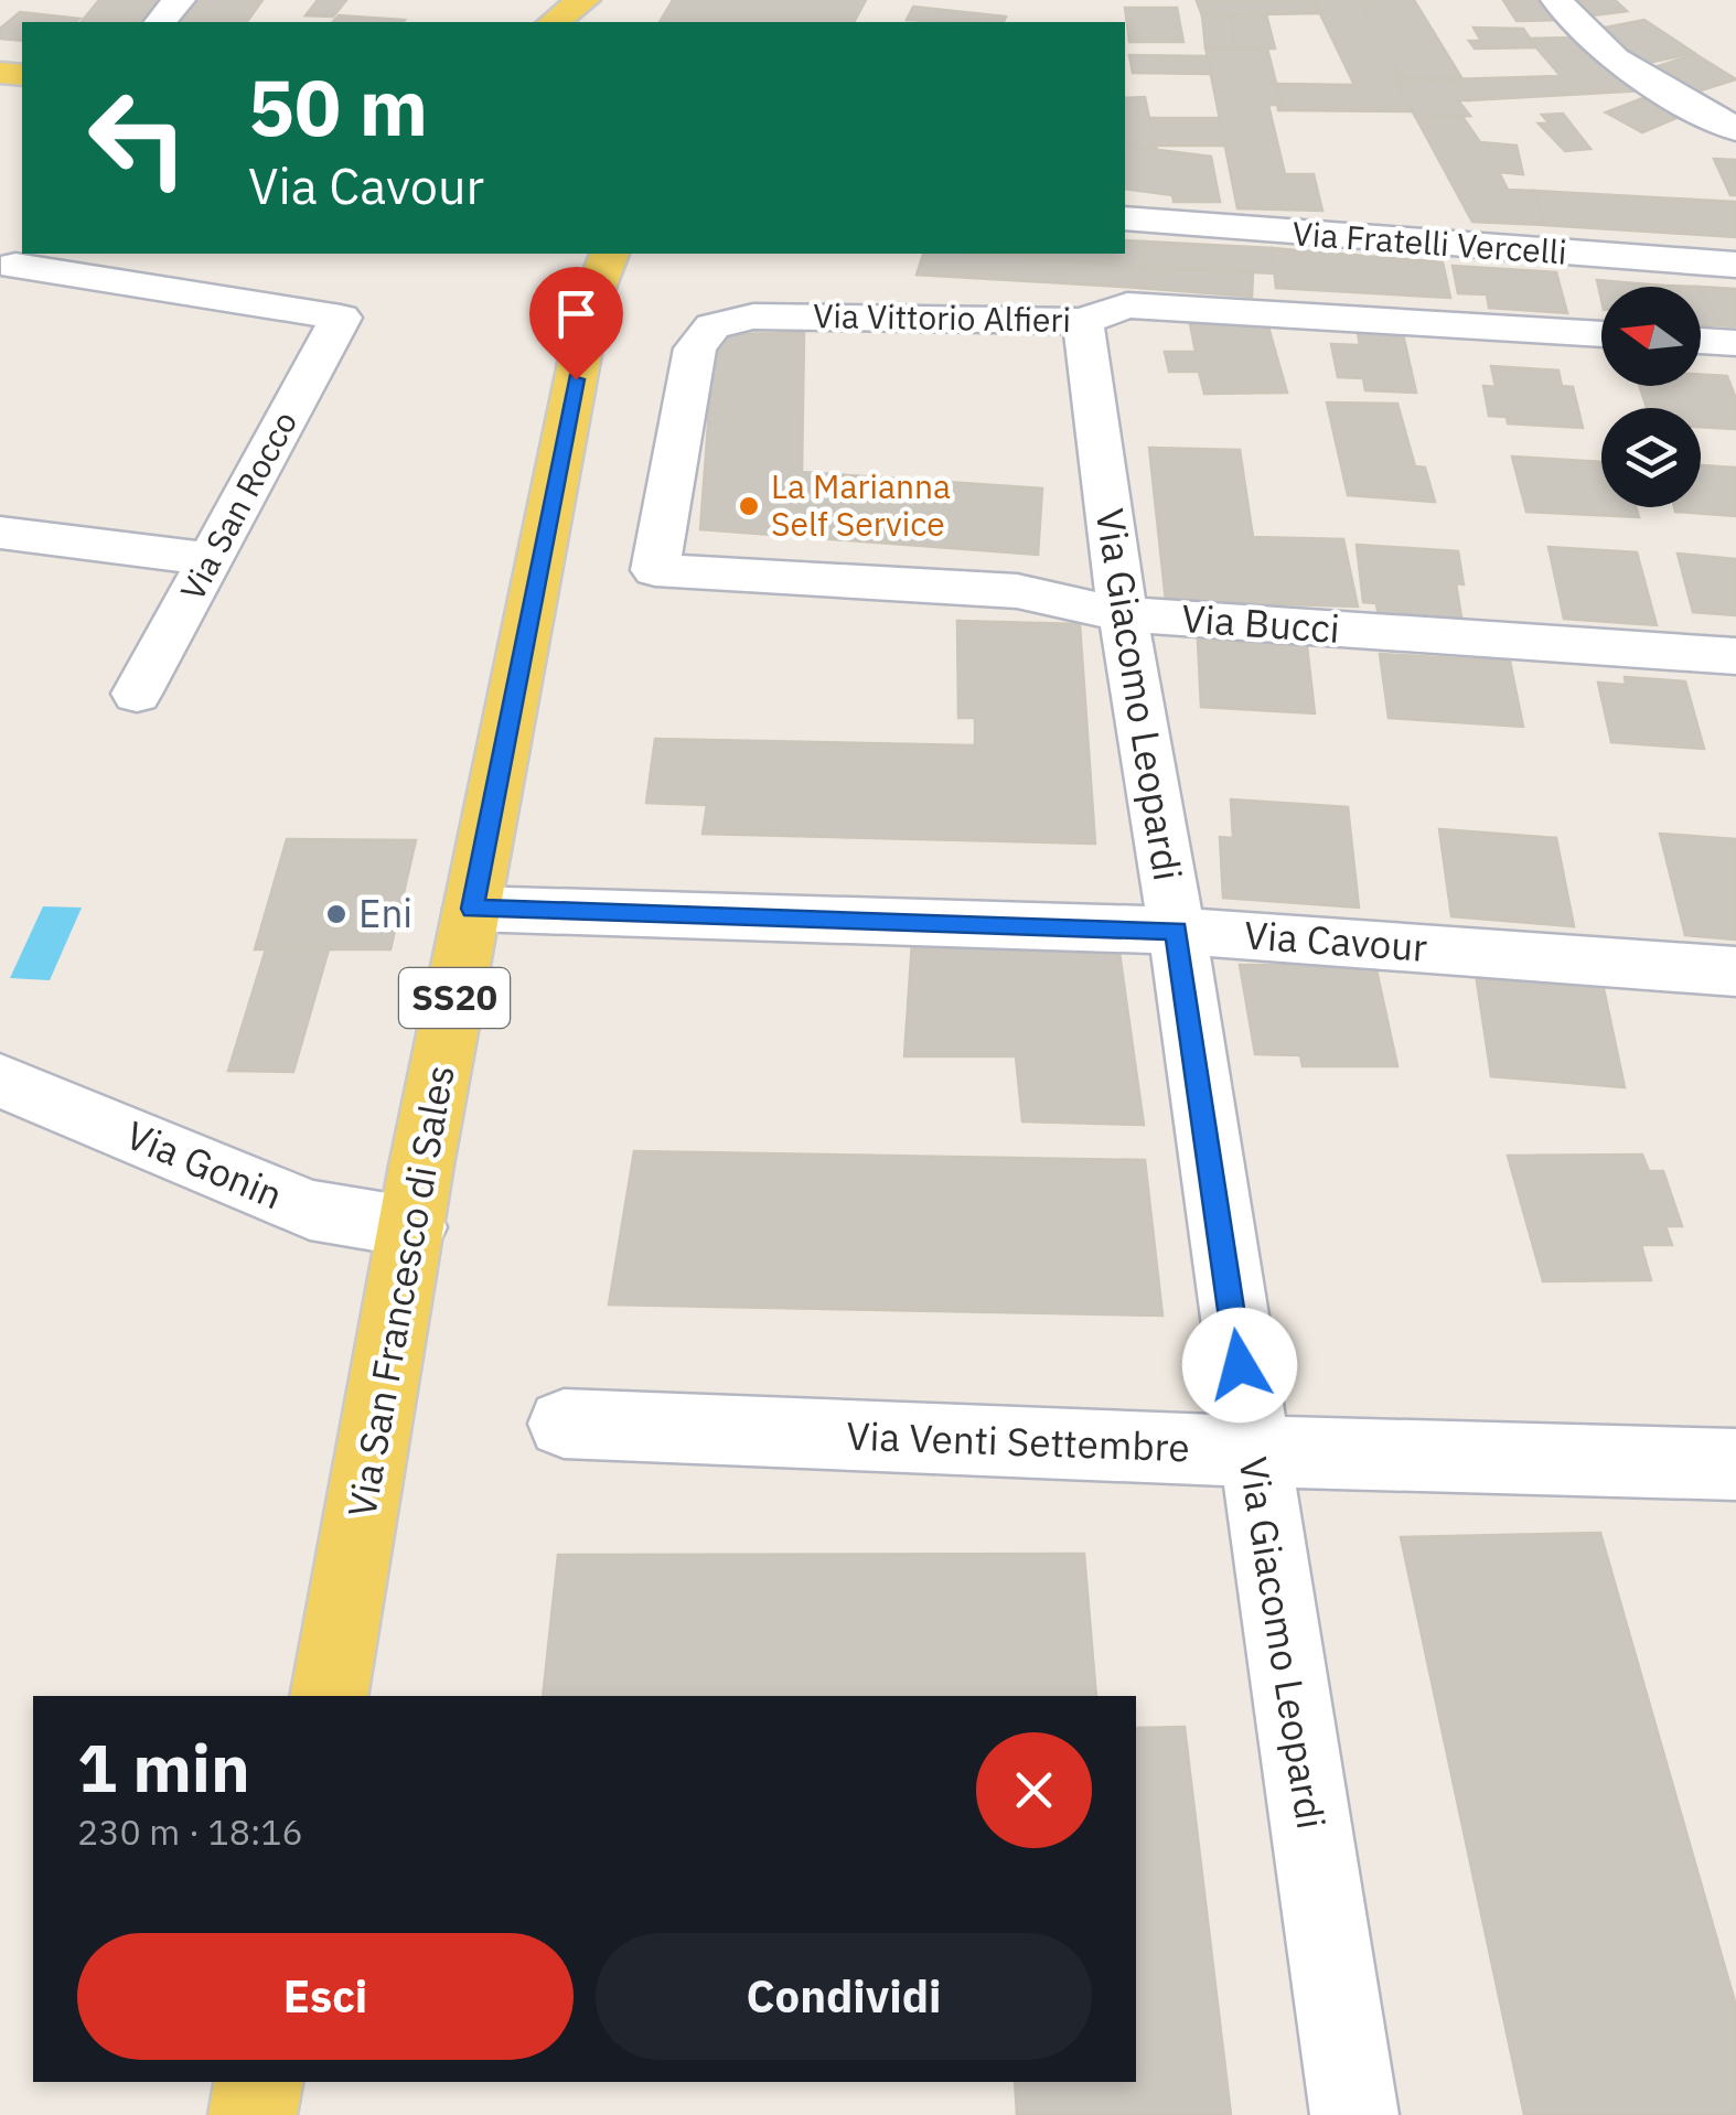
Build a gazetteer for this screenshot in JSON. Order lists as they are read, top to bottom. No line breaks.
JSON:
{"streets":{"main road":["SS20","Via San Francesco di Sales"],"street":["Via Fratelli Vercelli","Via Vittorio Alfieri","Via San Rocco","Via Bucci","Via Giacomo Leopardi","Via Cavour","Via Gonin","Via Venti Settembre"]},"crossings":[["Via Vittorio Alfieri","Via Bucci"],["Via Vittorio Alfieri","Via Giacomo Leopardi"],["Via Bucci","Via Giacomo Leopardi"],["Via Giacomo Leopardi","Via Cavour"],["Via Giacomo Leopardi","Via Venti Settembre"],["Via Cavour","Via San Francesco di Sales"],["Via Gonin","Via San Francesco di Sales"]],"places":["La Marianna Self Service","Eni"],"north":"left","page":{"turn":["50 m","Via Cavour"],"heading":["1 min","230 m · 18:16"],"buttons":["Esci","Condividi"]}}
